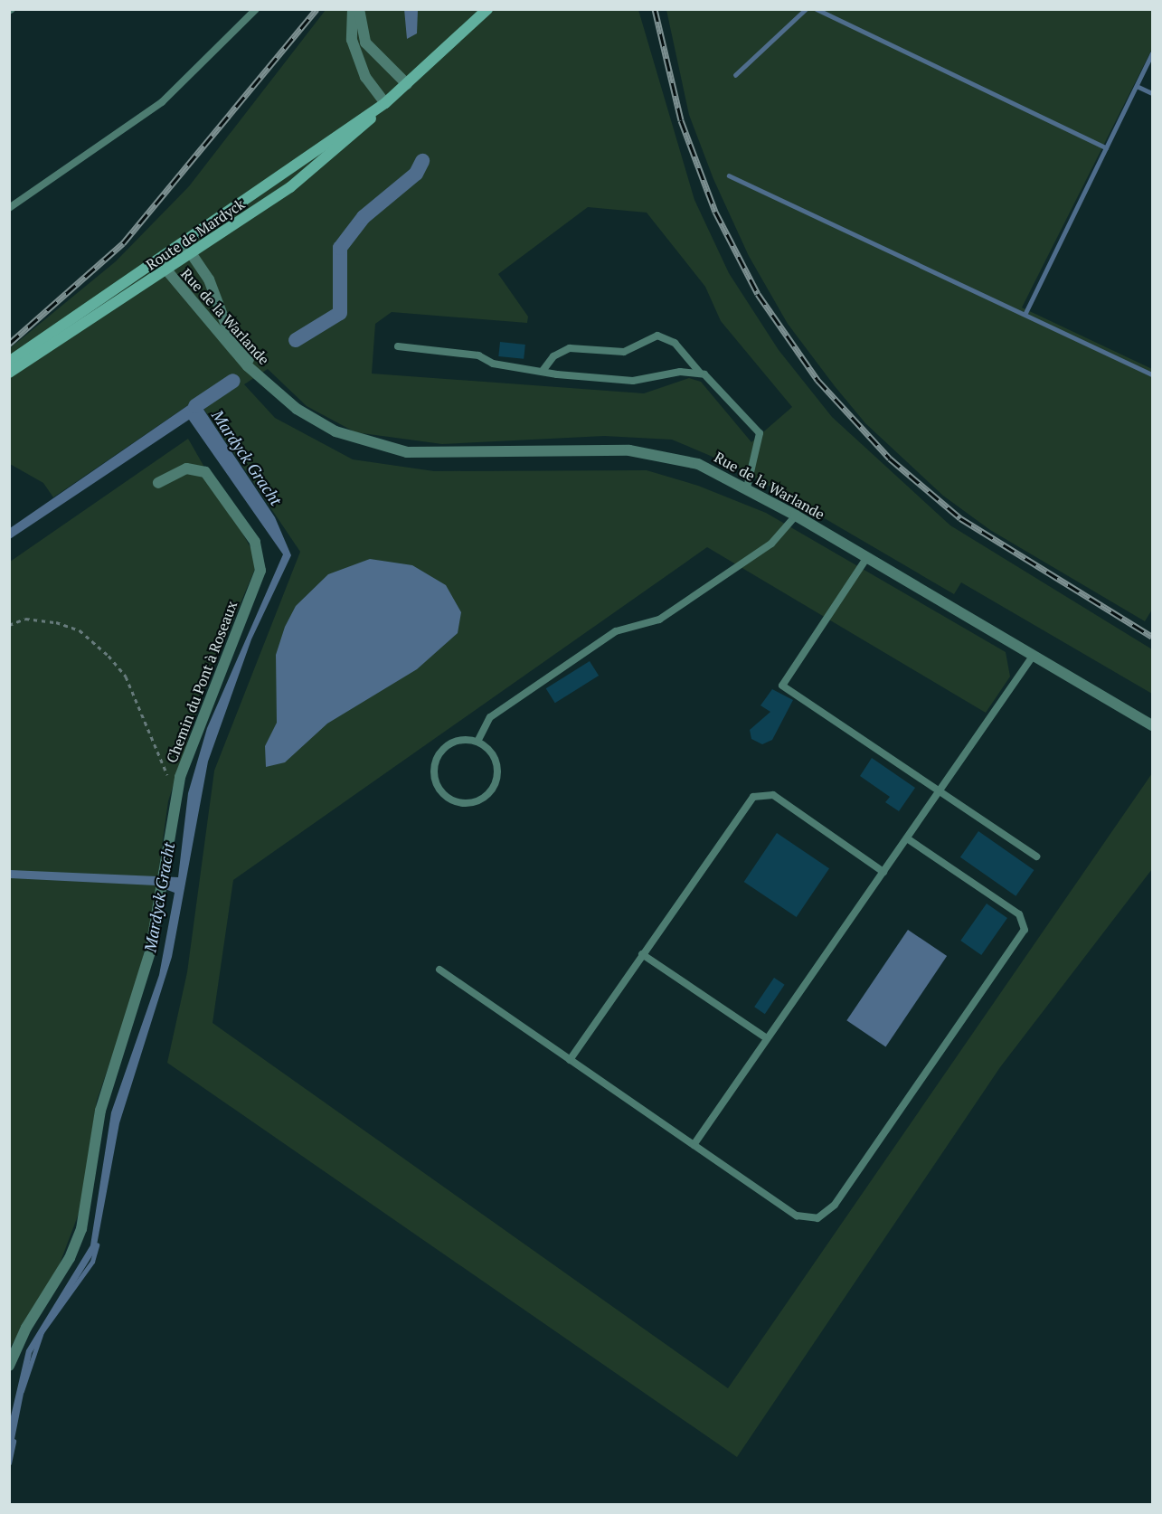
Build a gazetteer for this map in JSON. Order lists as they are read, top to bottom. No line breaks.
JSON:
{"streets":{"main road":["Route de Mardyck"],"street":["Rue de la Warlande","Chemin du Pont à Roseaux"]},"crossings":[["Route de Mardyck","Rue de la Warlande"]],"water":["Mardyck Gracht"]}
